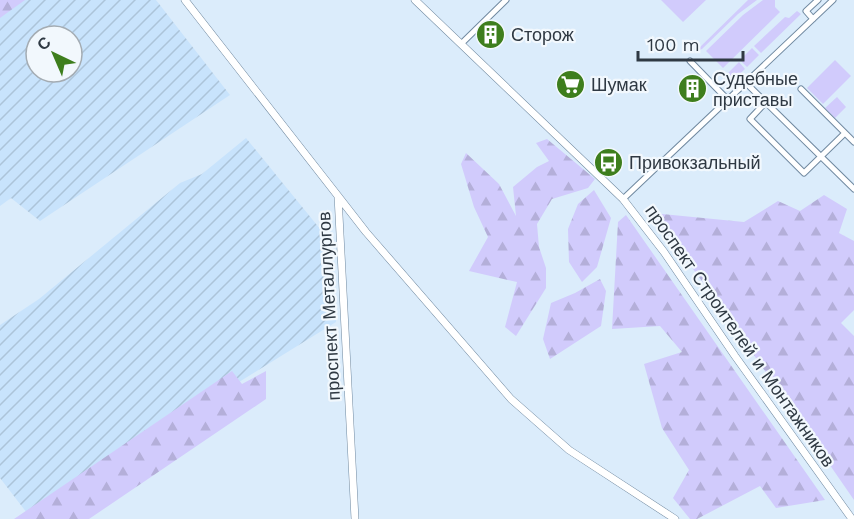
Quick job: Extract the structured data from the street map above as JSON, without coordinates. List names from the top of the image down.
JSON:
{
  "streets": {
    "street": ["проспект Металлургов", "проспект Строителей и Монтажников"]
  },
  "places": {
    "building": ["Сторож", "Судебные приставы"],
    "supermarket": ["Шумак"],
    "bus stop": ["Привокзальный"]
  },
  "scale_bar": "100 m",
  "north": "top left"
}
